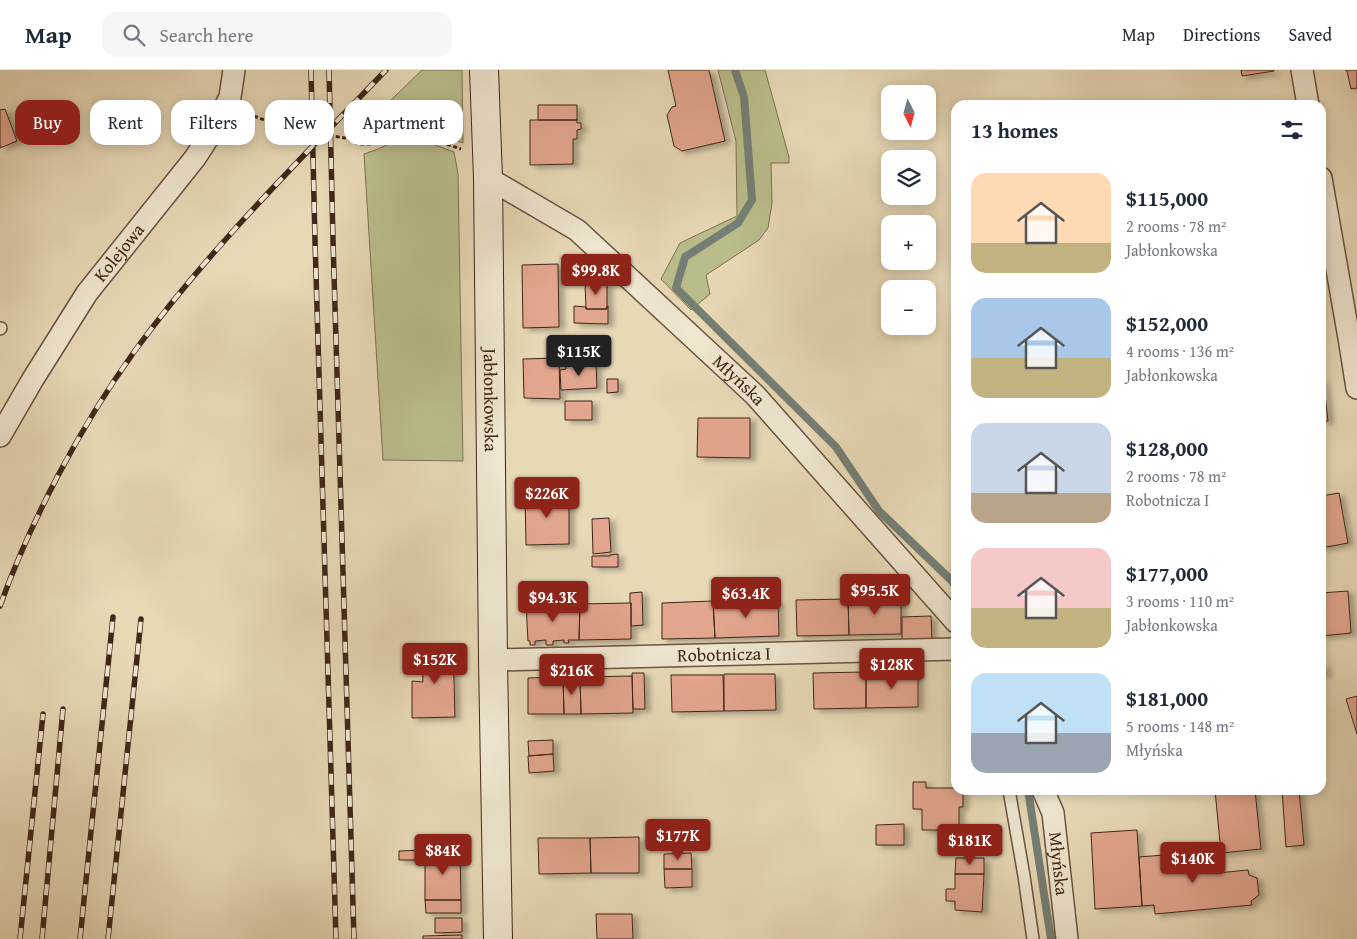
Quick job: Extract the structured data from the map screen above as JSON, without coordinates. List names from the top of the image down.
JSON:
{
  "streets": {
    "main road": ["Jabłonkowska"],
    "street": ["Kolejowa", "Młyńska", "Robotnicza I"]
  },
  "crossings": [
    ["Młyńska", "Jabłonkowska"],
    ["Jabłonkowska", "Robotnicza I"]
  ],
  "north": "bottom",
  "page": {
    "header": "Map",
    "search": "Search here",
    "nav": ["Map", "Directions", "Saved"],
    "map_buttons": ["+", "−"],
    "chip": [
      "Buy",
      "Rent",
      "Filters",
      "New",
      "Apartment"
    ],
    "heading": "13 homes",
    "list": [
      {
        "name": "$115,000",
        "note": "2 rooms · 78 m² · Jabłonkowska"
      },
      {
        "name": "$152,000",
        "note": "4 rooms · 136 m² · Jabłonkowska"
      },
      {
        "name": "$128,000",
        "note": "2 rooms · 78 m² · Robotnicza I"
      },
      {
        "name": "$177,000",
        "note": "3 rooms · 110 m² · Jabłonkowska"
      },
      {
        "name": "$181,000",
        "note": "5 rooms · 148 m² · Młyńska"
      }
    ],
    "price": [
      "$99.8K",
      "$115K",
      "$226K",
      "$95.5K",
      "$63.4K",
      "$94.3K",
      "$152K",
      "$128K",
      "$216K",
      "$177K",
      "$181K",
      "$84K",
      "$140K"
    ]
  }
}
